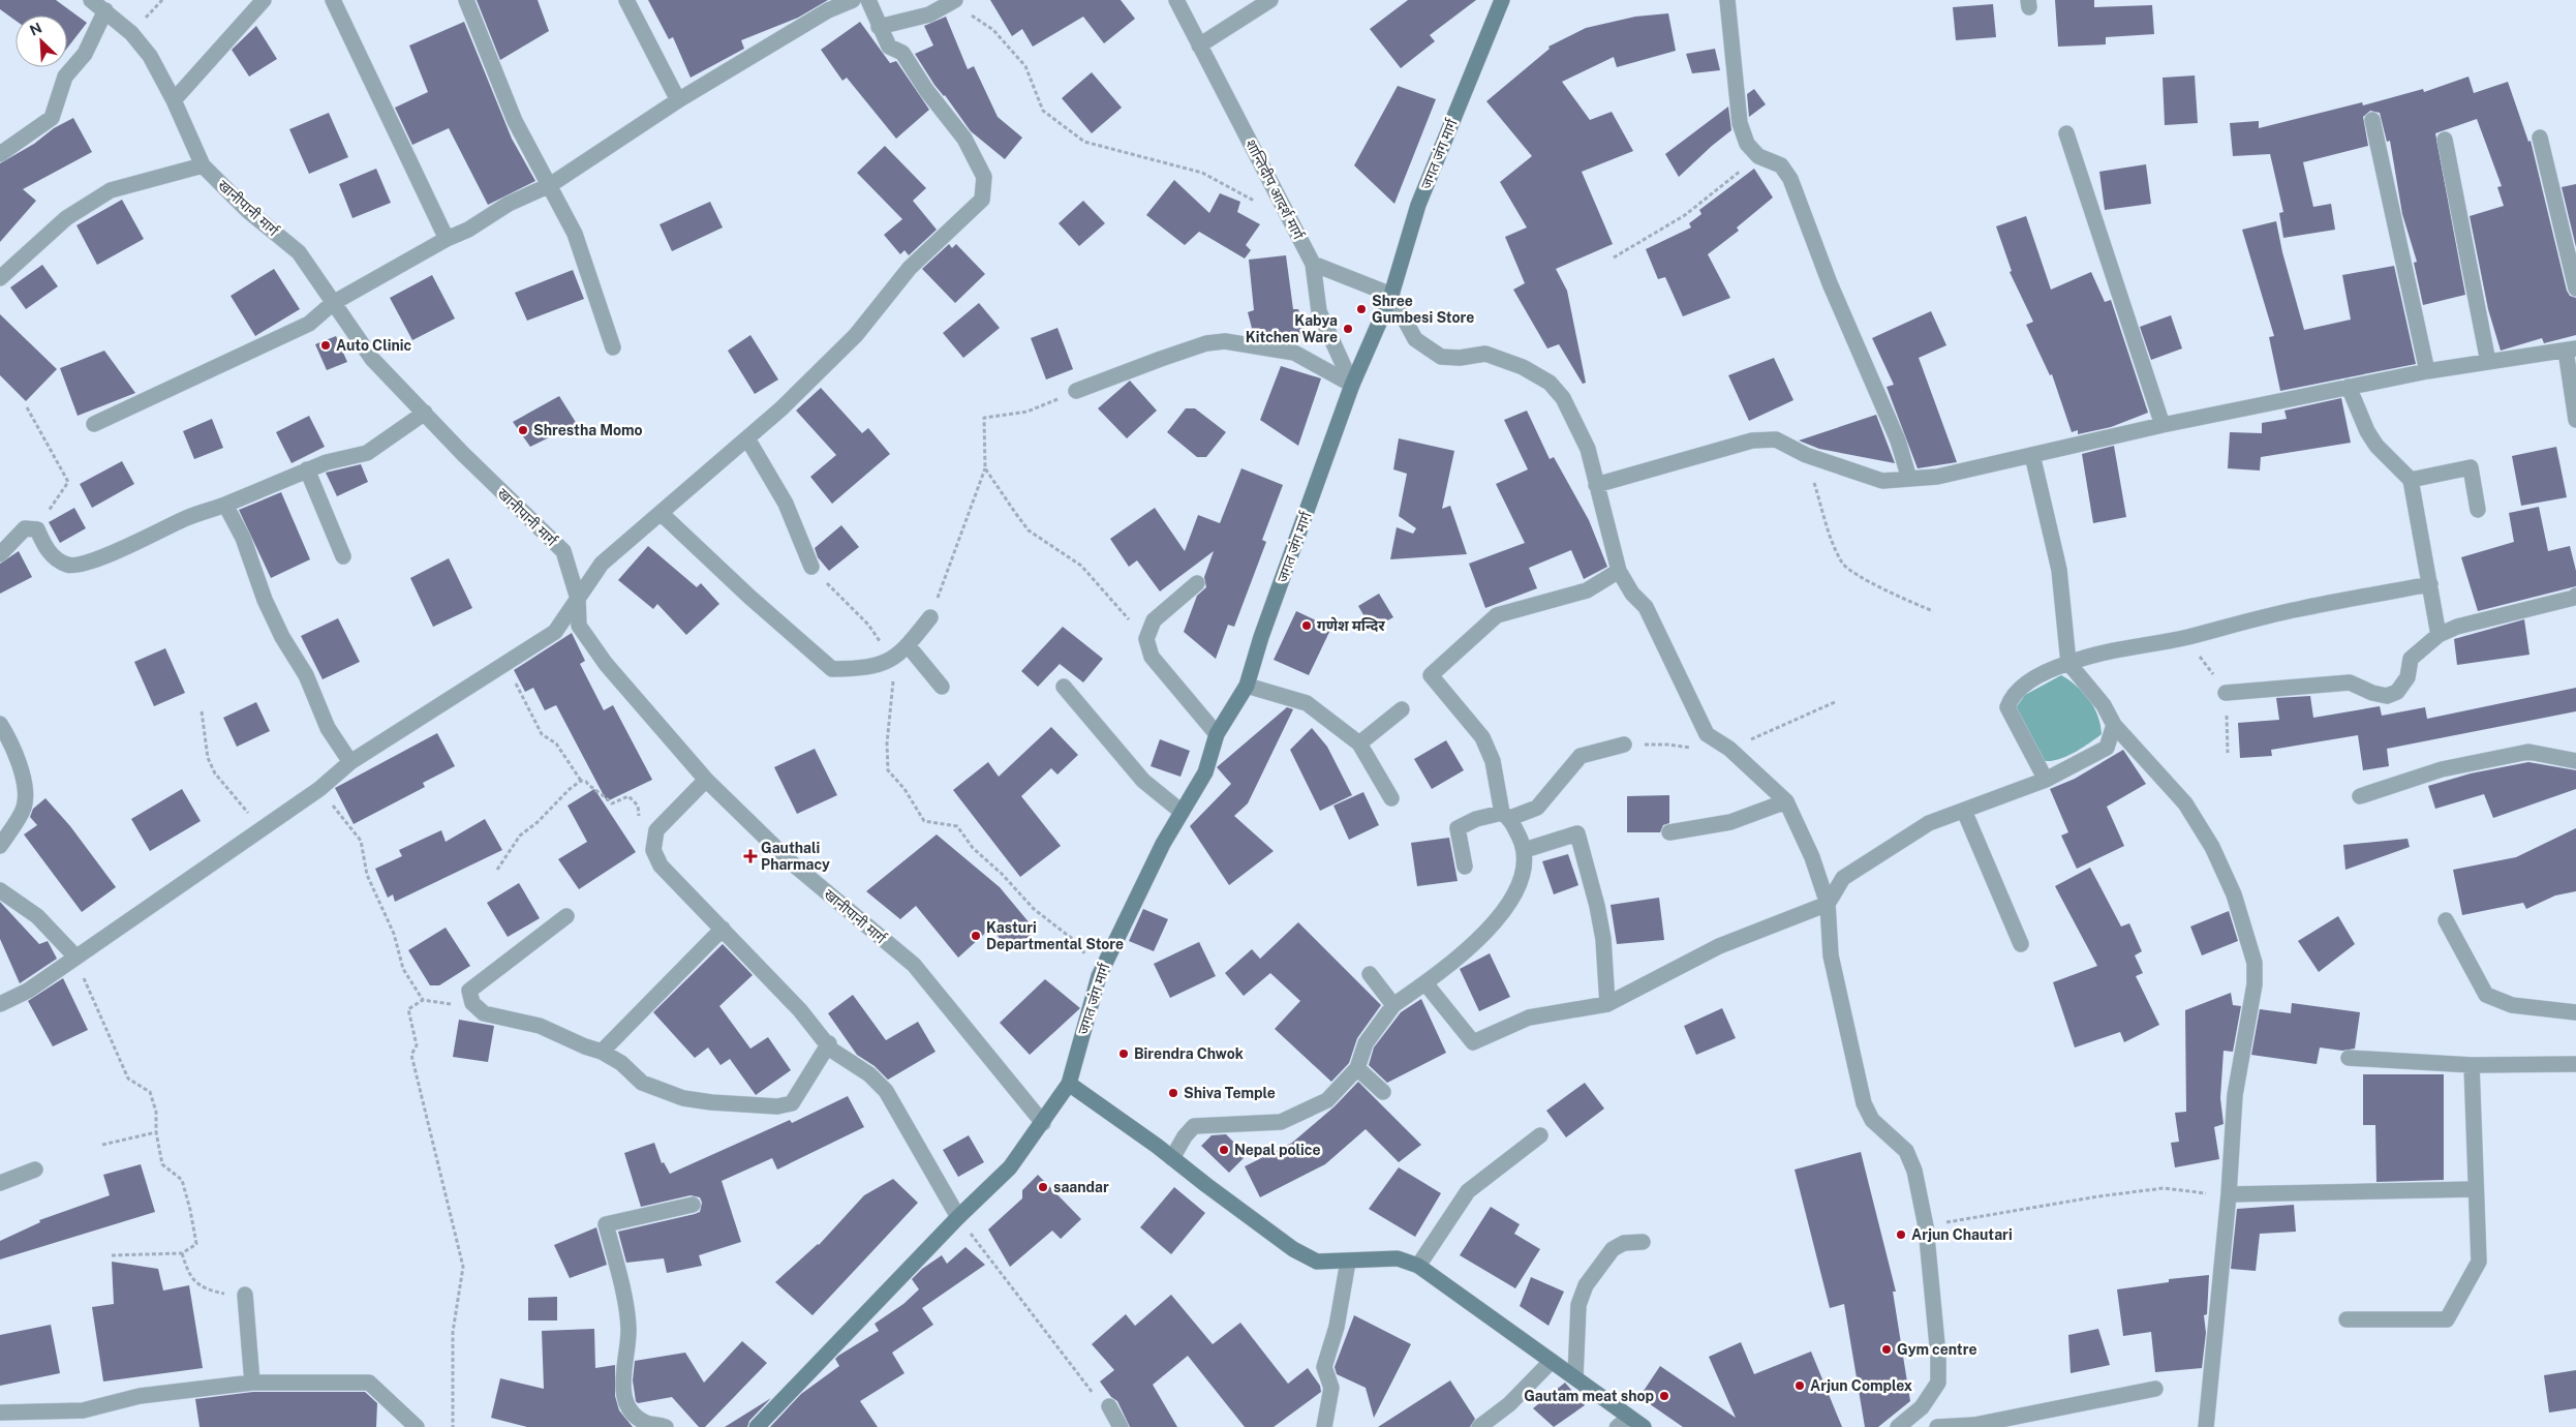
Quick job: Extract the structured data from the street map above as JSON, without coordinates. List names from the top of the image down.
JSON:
{
  "streets": {
    "street": ["जगत जंग मार्ग", "शान्तिदीप आदर्श मार्ग", "खानीपानी मार्ग"]
  },
  "crossings": [
    ["जगत जंग मार्ग", "शान्तिदीप आदर्श मार्ग"],
    ["जगत जंग मार्ग", "खानीपानी मार्ग"]
  ],
  "places": {
    "other": [
      "Shree Gumbesi Store",
      "Kabya Kitchen Ware",
      "Auto Clinic",
      "Shrestha Momo",
      "गणेश मन्दिर",
      "Kasturi Departmental Store",
      "Birendra Chwok",
      "Shiva Temple",
      "Nepal police",
      "saandar",
      "Arjun Chautari",
      "Gym centre",
      "Arjun Complex",
      "Gautam meat shop"
    ],
    "health": ["Gauthali Pharmacy"]
  },
  "north": "top left"
}
